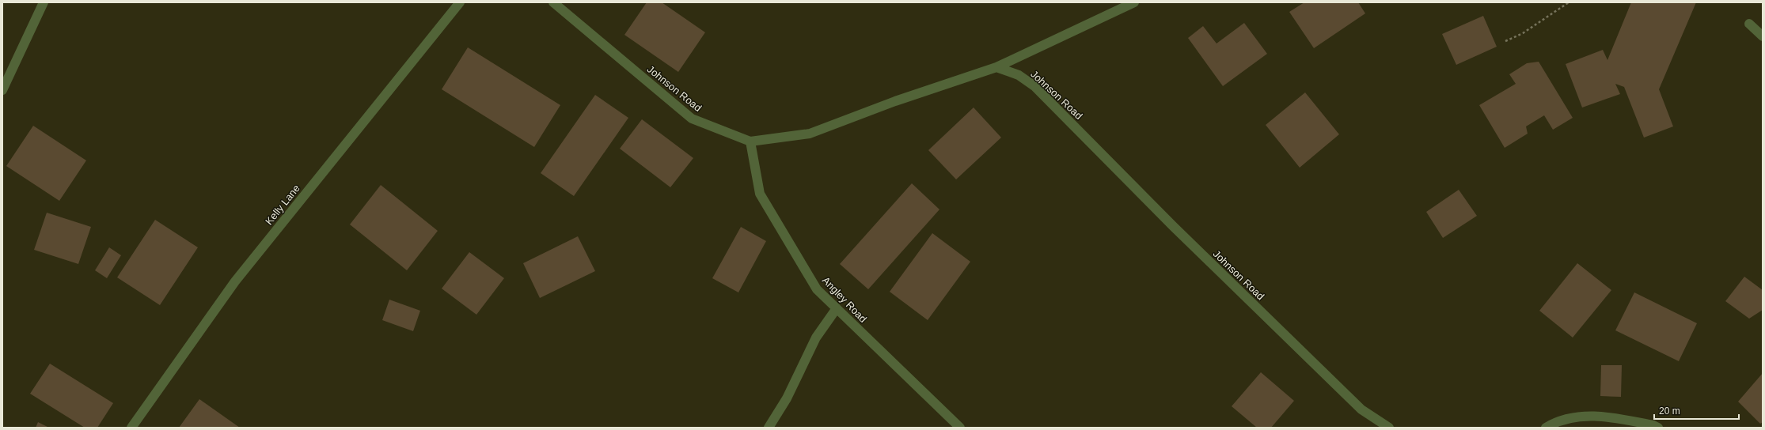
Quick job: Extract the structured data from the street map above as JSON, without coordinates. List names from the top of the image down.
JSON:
{
  "streets": {
    "street": ["Johnson Road", "Kelly Lane", "Angley Road"]
  },
  "crossings": [
    ["Johnson Road", "Angley Road"]
  ],
  "scale_bar": "20 m"
}
